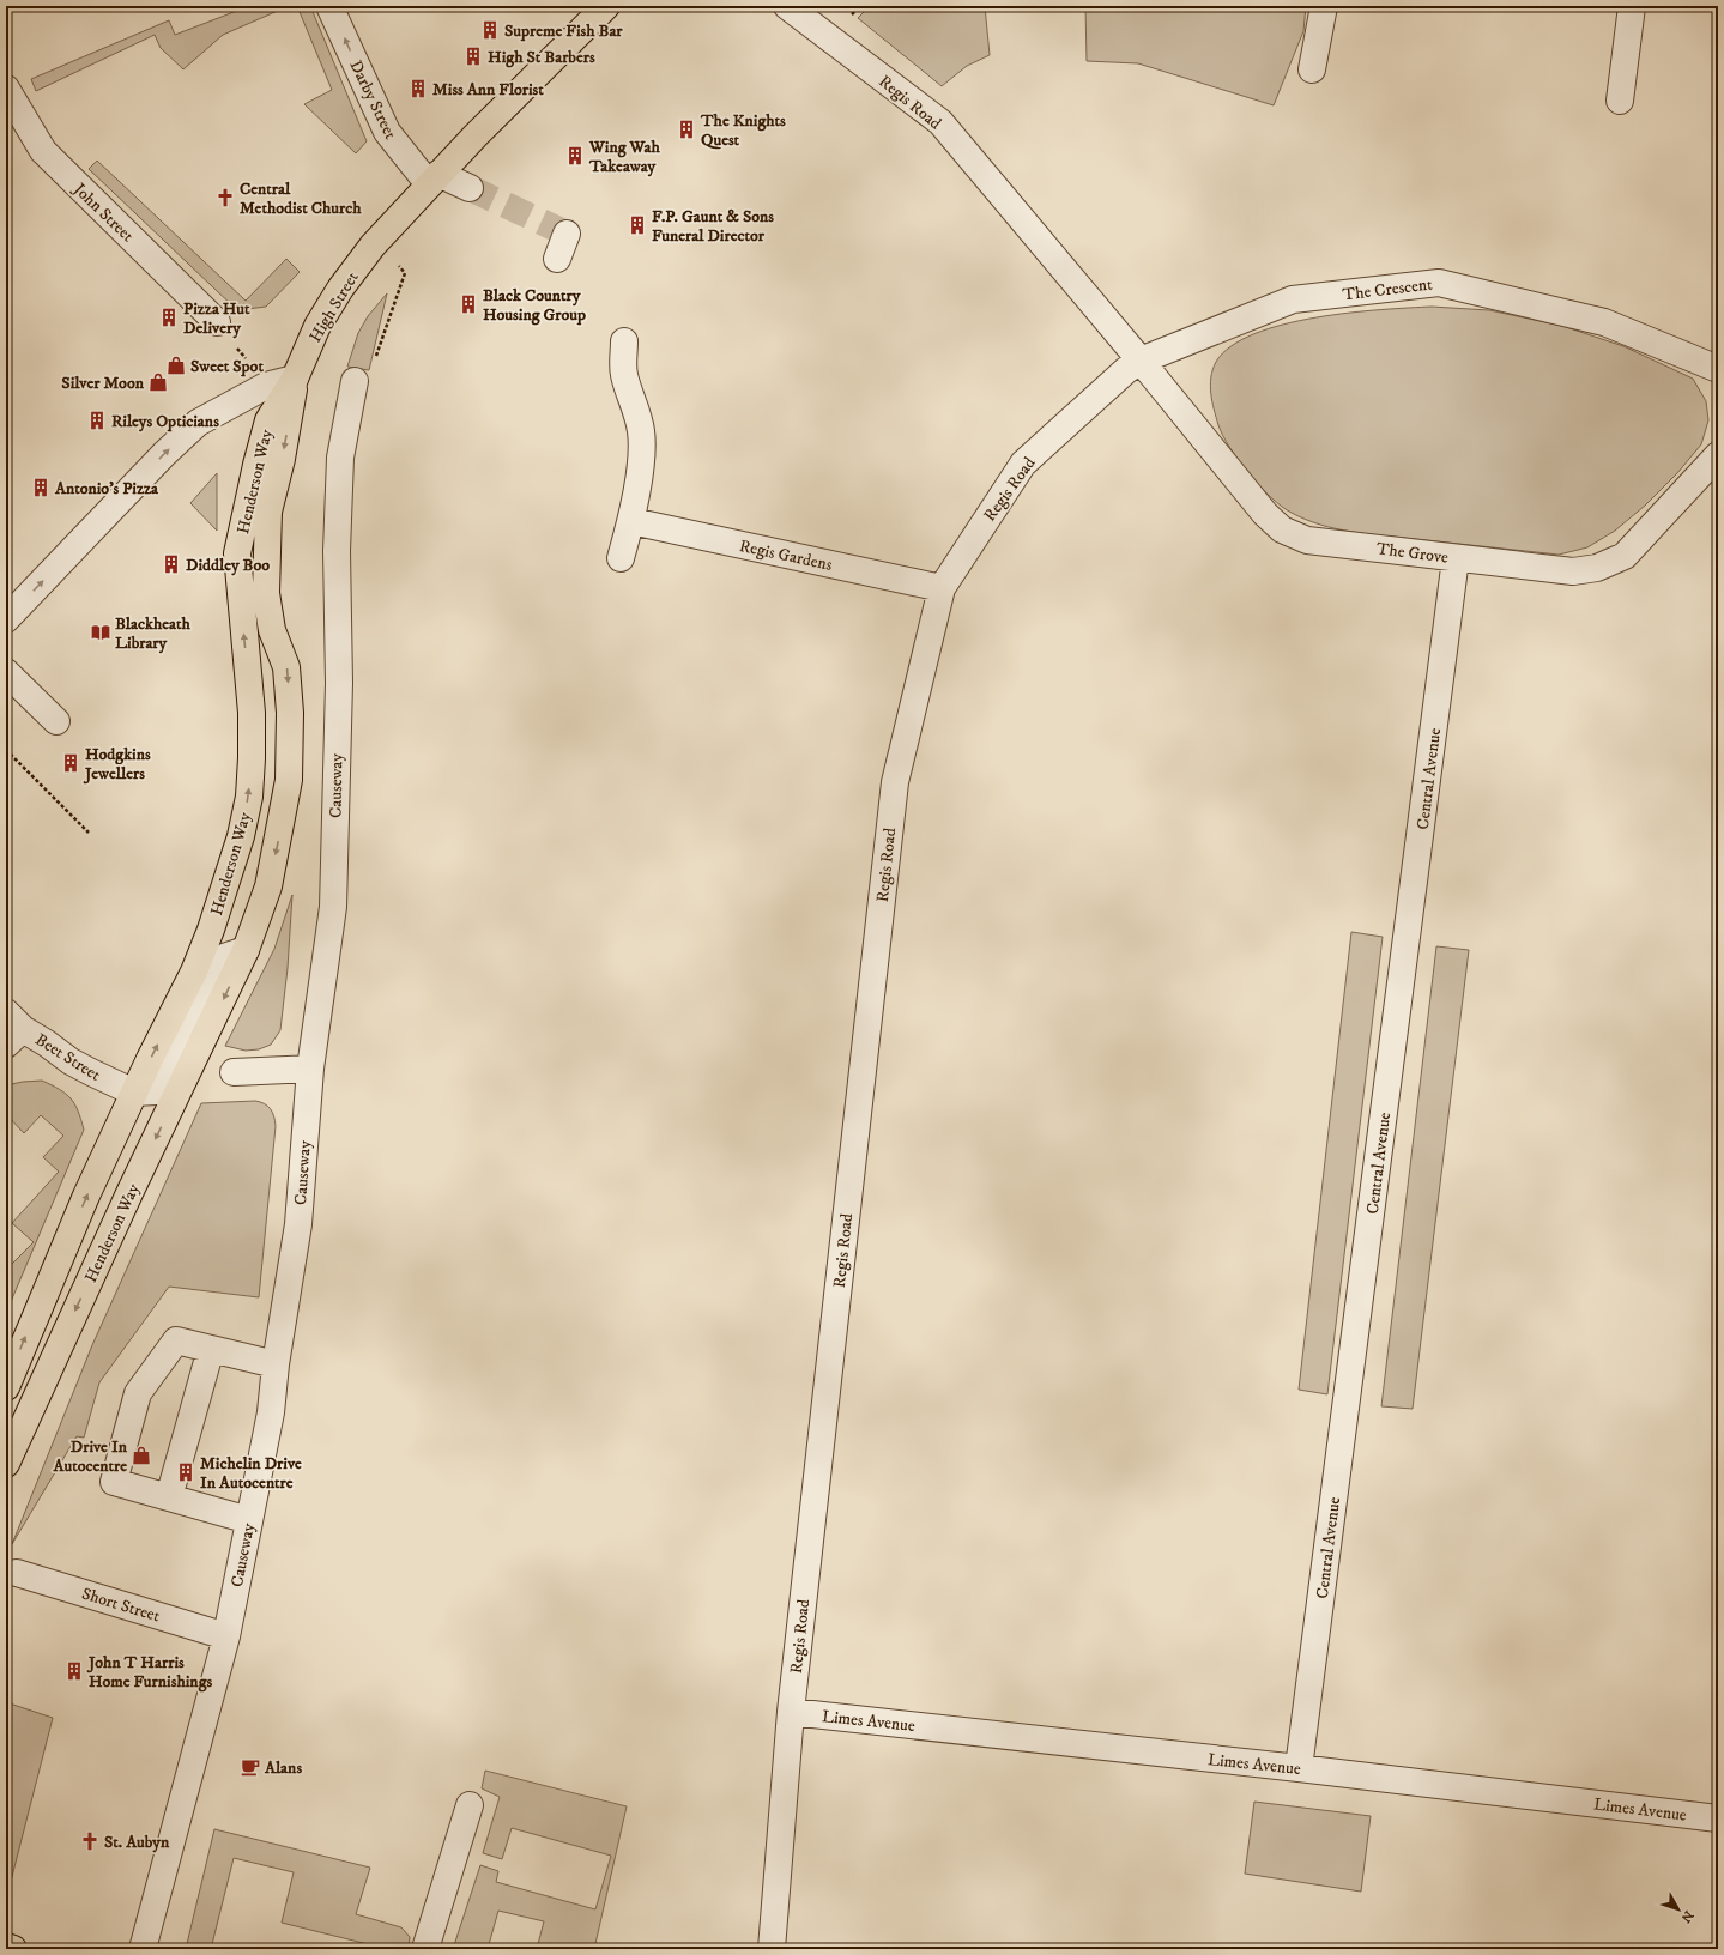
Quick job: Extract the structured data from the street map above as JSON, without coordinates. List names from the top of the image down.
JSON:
{
  "streets": {
    "main road": ["High Street", "Henderson Way"],
    "street": [
      "Darby Street",
      "Regis Road",
      "John Street",
      "The Crescent",
      "The Grove",
      "Regis Gardens",
      "Central Avenue",
      "Causeway",
      "Beet Street",
      "Short Street",
      "Limes Avenue"
    ]
  },
  "crossings": [
    ["Darby Street", "High Street"],
    ["Regis Road", "The Crescent"],
    ["Regis Road", "The Grove"],
    ["Regis Road", "Regis Gardens"],
    ["Regis Road", "Limes Avenue"],
    ["The Crescent", "The Grove"],
    ["High Street", "Henderson Way"],
    ["Henderson Way", "Beet Street"],
    ["The Grove", "Central Avenue"],
    ["Central Avenue", "Limes Avenue"],
    ["Causeway", "Short Street"]
  ],
  "one_way": ["Darby Street"],
  "places": {
    "building": [
      "Supreme Fish Bar",
      "High St Barbers",
      "Miss Ann Florist",
      "The Knights Quest",
      "Wing Wah Takeaway",
      "F.P. Gaunt & Sons Funeral Director",
      "Black Country Housing Group",
      "Pizza Hut Delivery",
      "Rileys Opticians",
      "Antonio's Pizza",
      "Diddley Boo",
      "Hodgkins Jewellers",
      "Michelin Drive In Autocentre",
      "John T Harris Home Furnishings"
    ],
    "church": ["Central Methodist Church", "St. Aubyn"],
    "shop": ["Sweet Spot", "Silver Moon", "Drive In Autocentre"],
    "library": ["Blackheath Library"],
    "cafe": ["Alans"]
  },
  "north": "bottom right"
}
